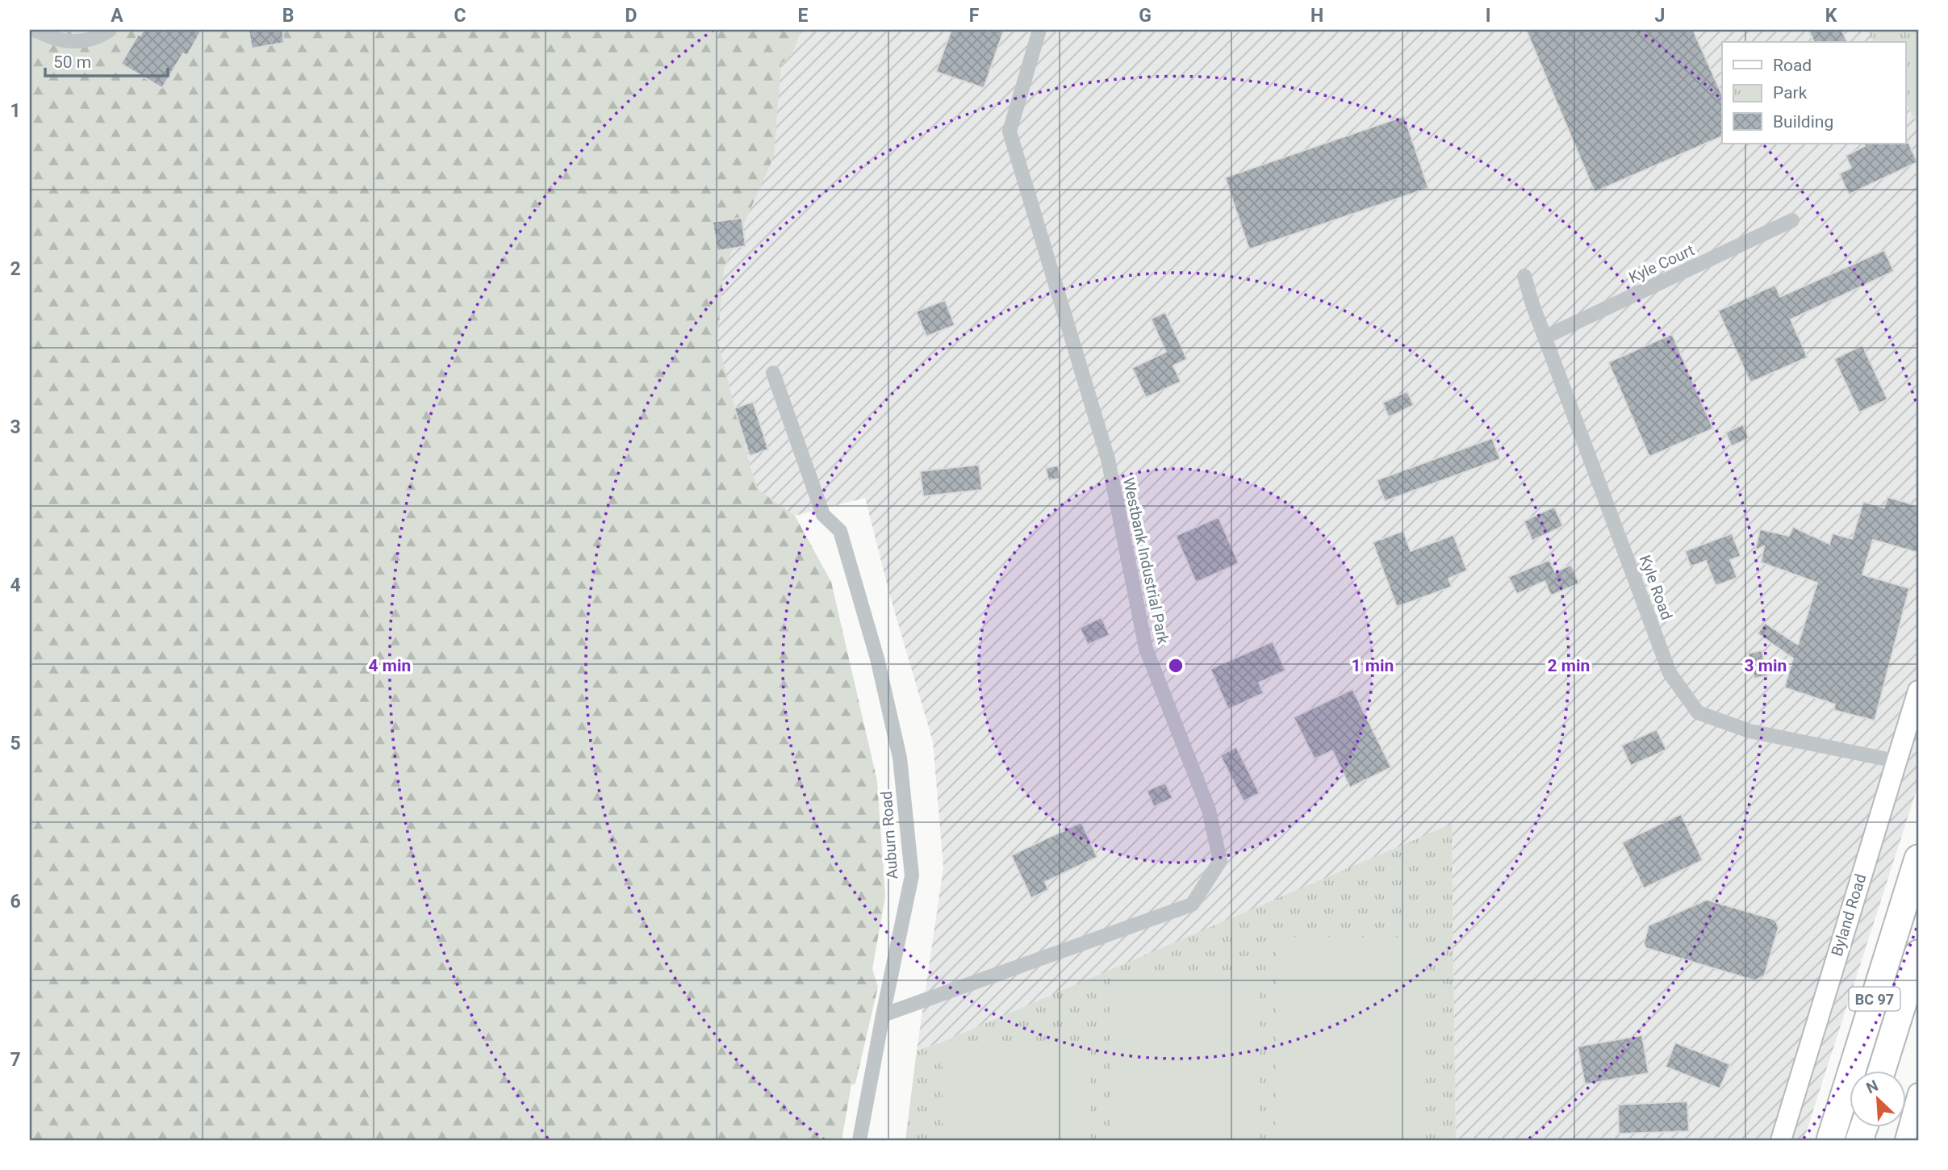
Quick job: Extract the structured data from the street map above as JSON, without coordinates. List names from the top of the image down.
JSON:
{
  "streets": {
    "highway": ["BC 97"],
    "street": [
      "Kyle Court",
      "Westbank Industrial Park",
      "Kyle Road",
      "Auburn Road",
      "Byland Road"
    ]
  },
  "crossings": [
    ["Kyle Court", "Kyle Road"],
    ["Westbank Industrial Park", "Auburn Road"],
    ["Kyle Road", "Byland Road"]
  ],
  "legend": ["Road", "Park", "Building"],
  "scale_bar": "50 m",
  "north": "top left",
  "grid": {
    "columns": [
      "A",
      "B",
      "C",
      "D",
      "E",
      "F",
      "G",
      "H",
      "I",
      "J",
      "K"
    ],
    "rows": [
      "1",
      "2",
      "3",
      "4",
      "5",
      "6",
      "7"
    ]
  },
  "rings": [
    "1 min",
    "2 min",
    "3 min",
    "4 min"
  ]
}
